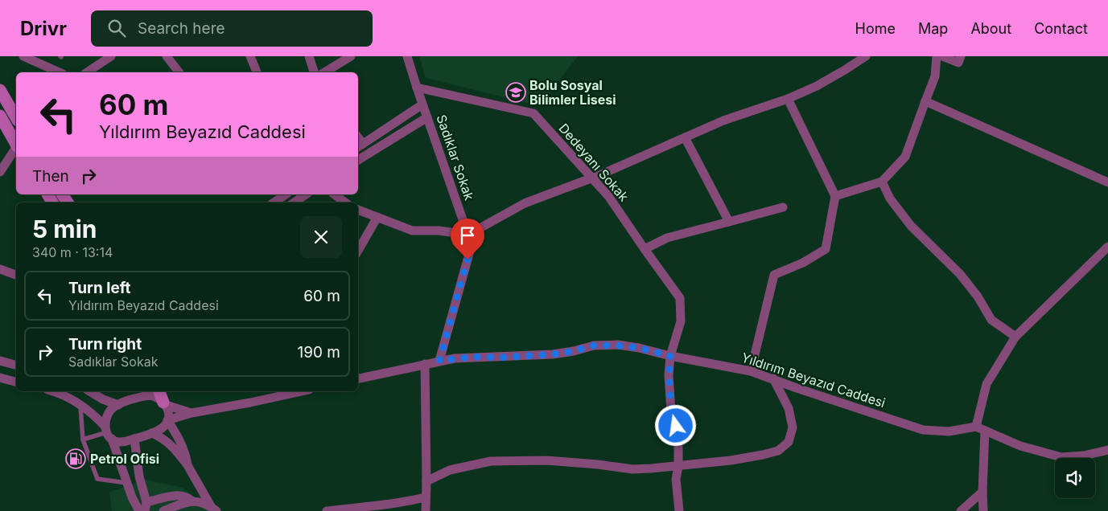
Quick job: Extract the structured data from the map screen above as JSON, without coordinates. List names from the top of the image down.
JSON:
{
  "streets": {
    "street": ["Sadıklar Sokak", "Dedeyanı Sokak", "Yıldırım Beyazıd Caddesi"]
  },
  "crossings": [
    ["Sadıklar Sokak", "Dedeyanı Sokak"],
    ["Sadıklar Sokak", "Yıldırım Beyazıd Caddesi"],
    ["Dedeyanı Sokak", "Yıldırım Beyazıd Caddesi"]
  ],
  "places": {
    "school or university": ["Bolu Sosyal Bilimler Lisesi"],
    "fuel station": ["Petrol Ofisi"]
  },
  "page": {
    "header": "Drivr",
    "search": "Search here",
    "nav": [
      "Home",
      "Map",
      "About",
      "Contact"
    ],
    "turn": ["60 m", "Yıldırım Beyazıd Caddesi"],
    "then": "Then",
    "heading": ["5 min", "340 m · 13:14"],
    "list": [
      {
        "name": "Turn left",
        "note": "Yıldırım Beyazıd Caddesi",
        "value": "60 m"
      },
      {
        "name": "Turn right",
        "note": "Sadıklar Sokak",
        "value": "190 m"
      }
    ]
  }
}
